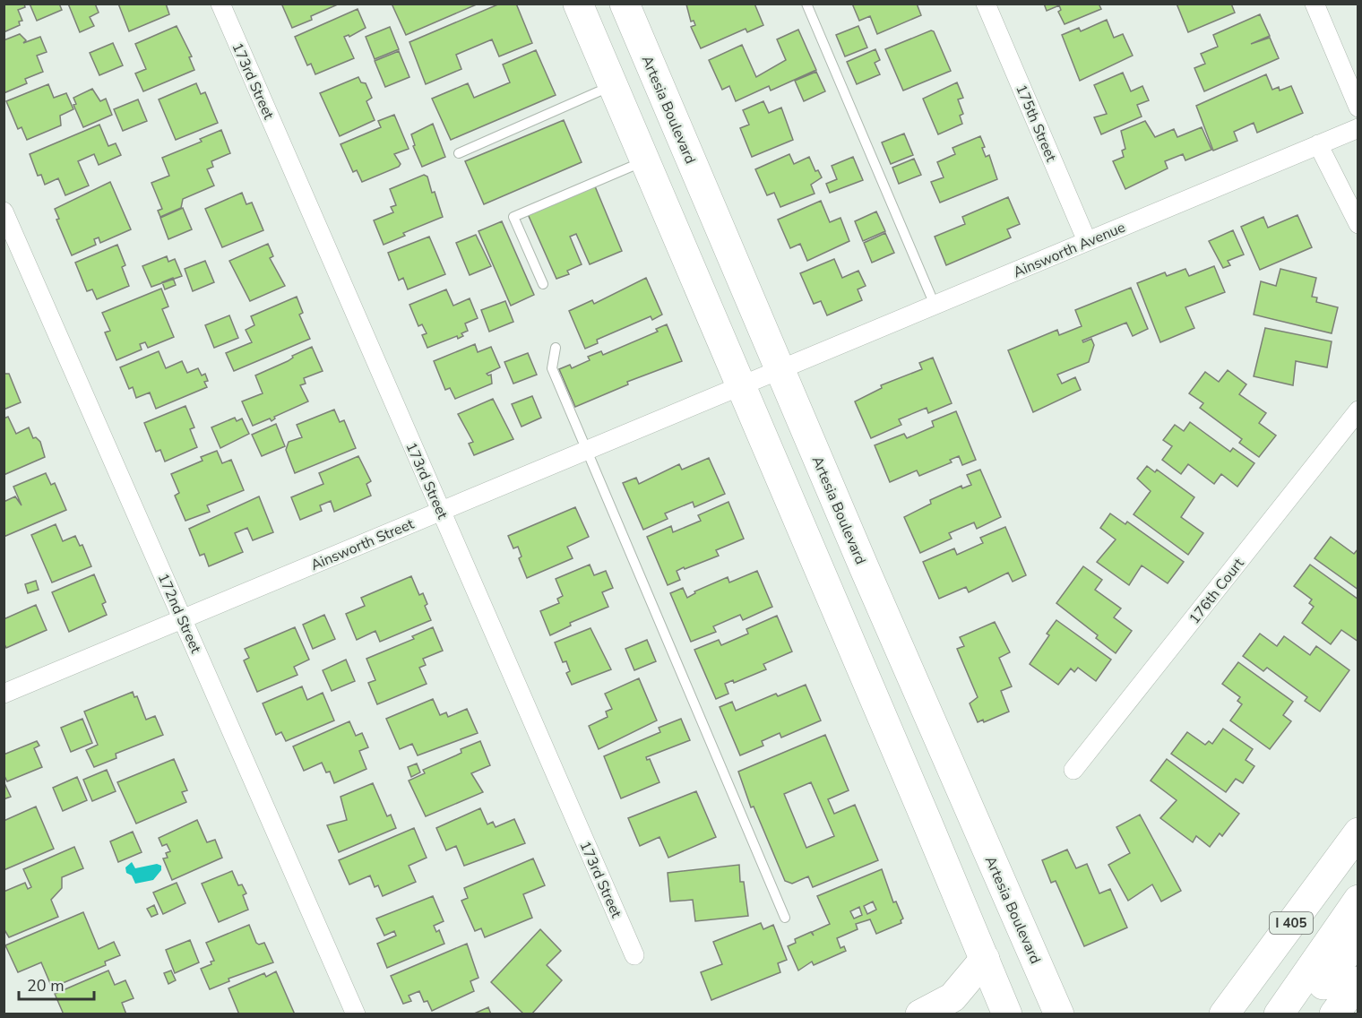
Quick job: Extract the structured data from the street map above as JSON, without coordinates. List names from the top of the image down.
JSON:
{
  "streets": {
    "main road": ["Artesia Boulevard", "I 405"],
    "street": [
      "173rd Street",
      "175th Street",
      "Ainsworth Avenue",
      "Ainsworth Street",
      "176th Court",
      "172nd Street"
    ]
  },
  "crossings": [
    ["173rd Street", "Ainsworth Street"],
    ["Artesia Boulevard", "Ainsworth Avenue"],
    ["Artesia Boulevard", "Ainsworth Street"],
    ["175th Street", "Ainsworth Avenue"],
    ["Ainsworth Avenue", "Ainsworth Street"],
    ["Ainsworth Street", "172nd Street"]
  ],
  "scale_bar": "20 m"
}
